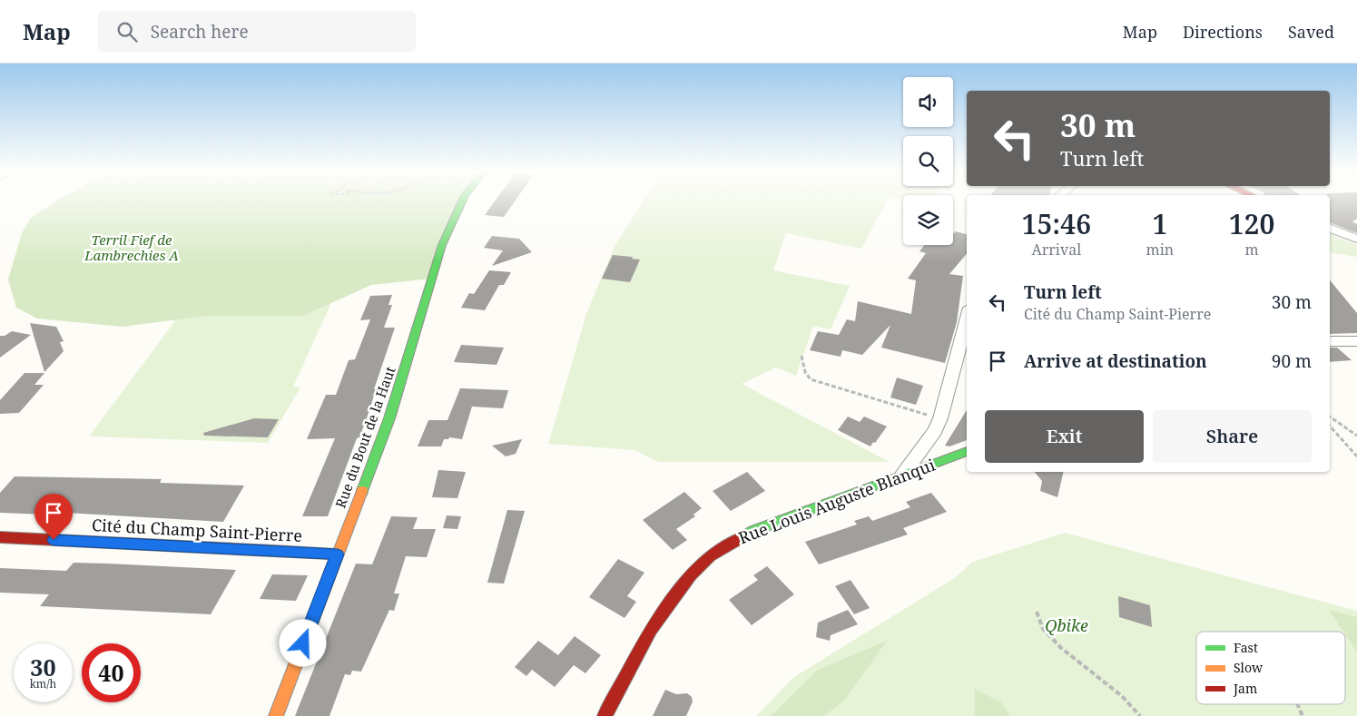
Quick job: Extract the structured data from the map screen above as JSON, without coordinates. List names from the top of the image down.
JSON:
{
  "streets": {
    "street": ["Rue du Bout de la Haut", "Rue Louis Auguste Blanqui", "Cité du Champ Saint-Pierre"]
  },
  "crossings": [
    ["Rue du Bout de la Haut", "Cité du Champ Saint-Pierre"]
  ],
  "parks": ["Terril Fief de Lambrechies A", "Qbike"],
  "legend": ["Fast", "Slow", "Jam"],
  "page": {
    "header": "Map",
    "search": "Search here",
    "nav": ["Map", "Directions", "Saved"],
    "turn": ["30 m", "Turn left"],
    "eta": [
      "15:46",
      "Arrival",
      "1",
      "min",
      "120",
      "m"
    ],
    "list": [
      {
        "name": "Turn left",
        "note": "Cité du Champ Saint-Pierre",
        "value": "30 m"
      },
      {
        "name": "Arrive at destination",
        "value": "90 m"
      }
    ],
    "buttons": ["Exit", "Share"],
    "speed": "30 km/h",
    "limit": "40"
  }
}
